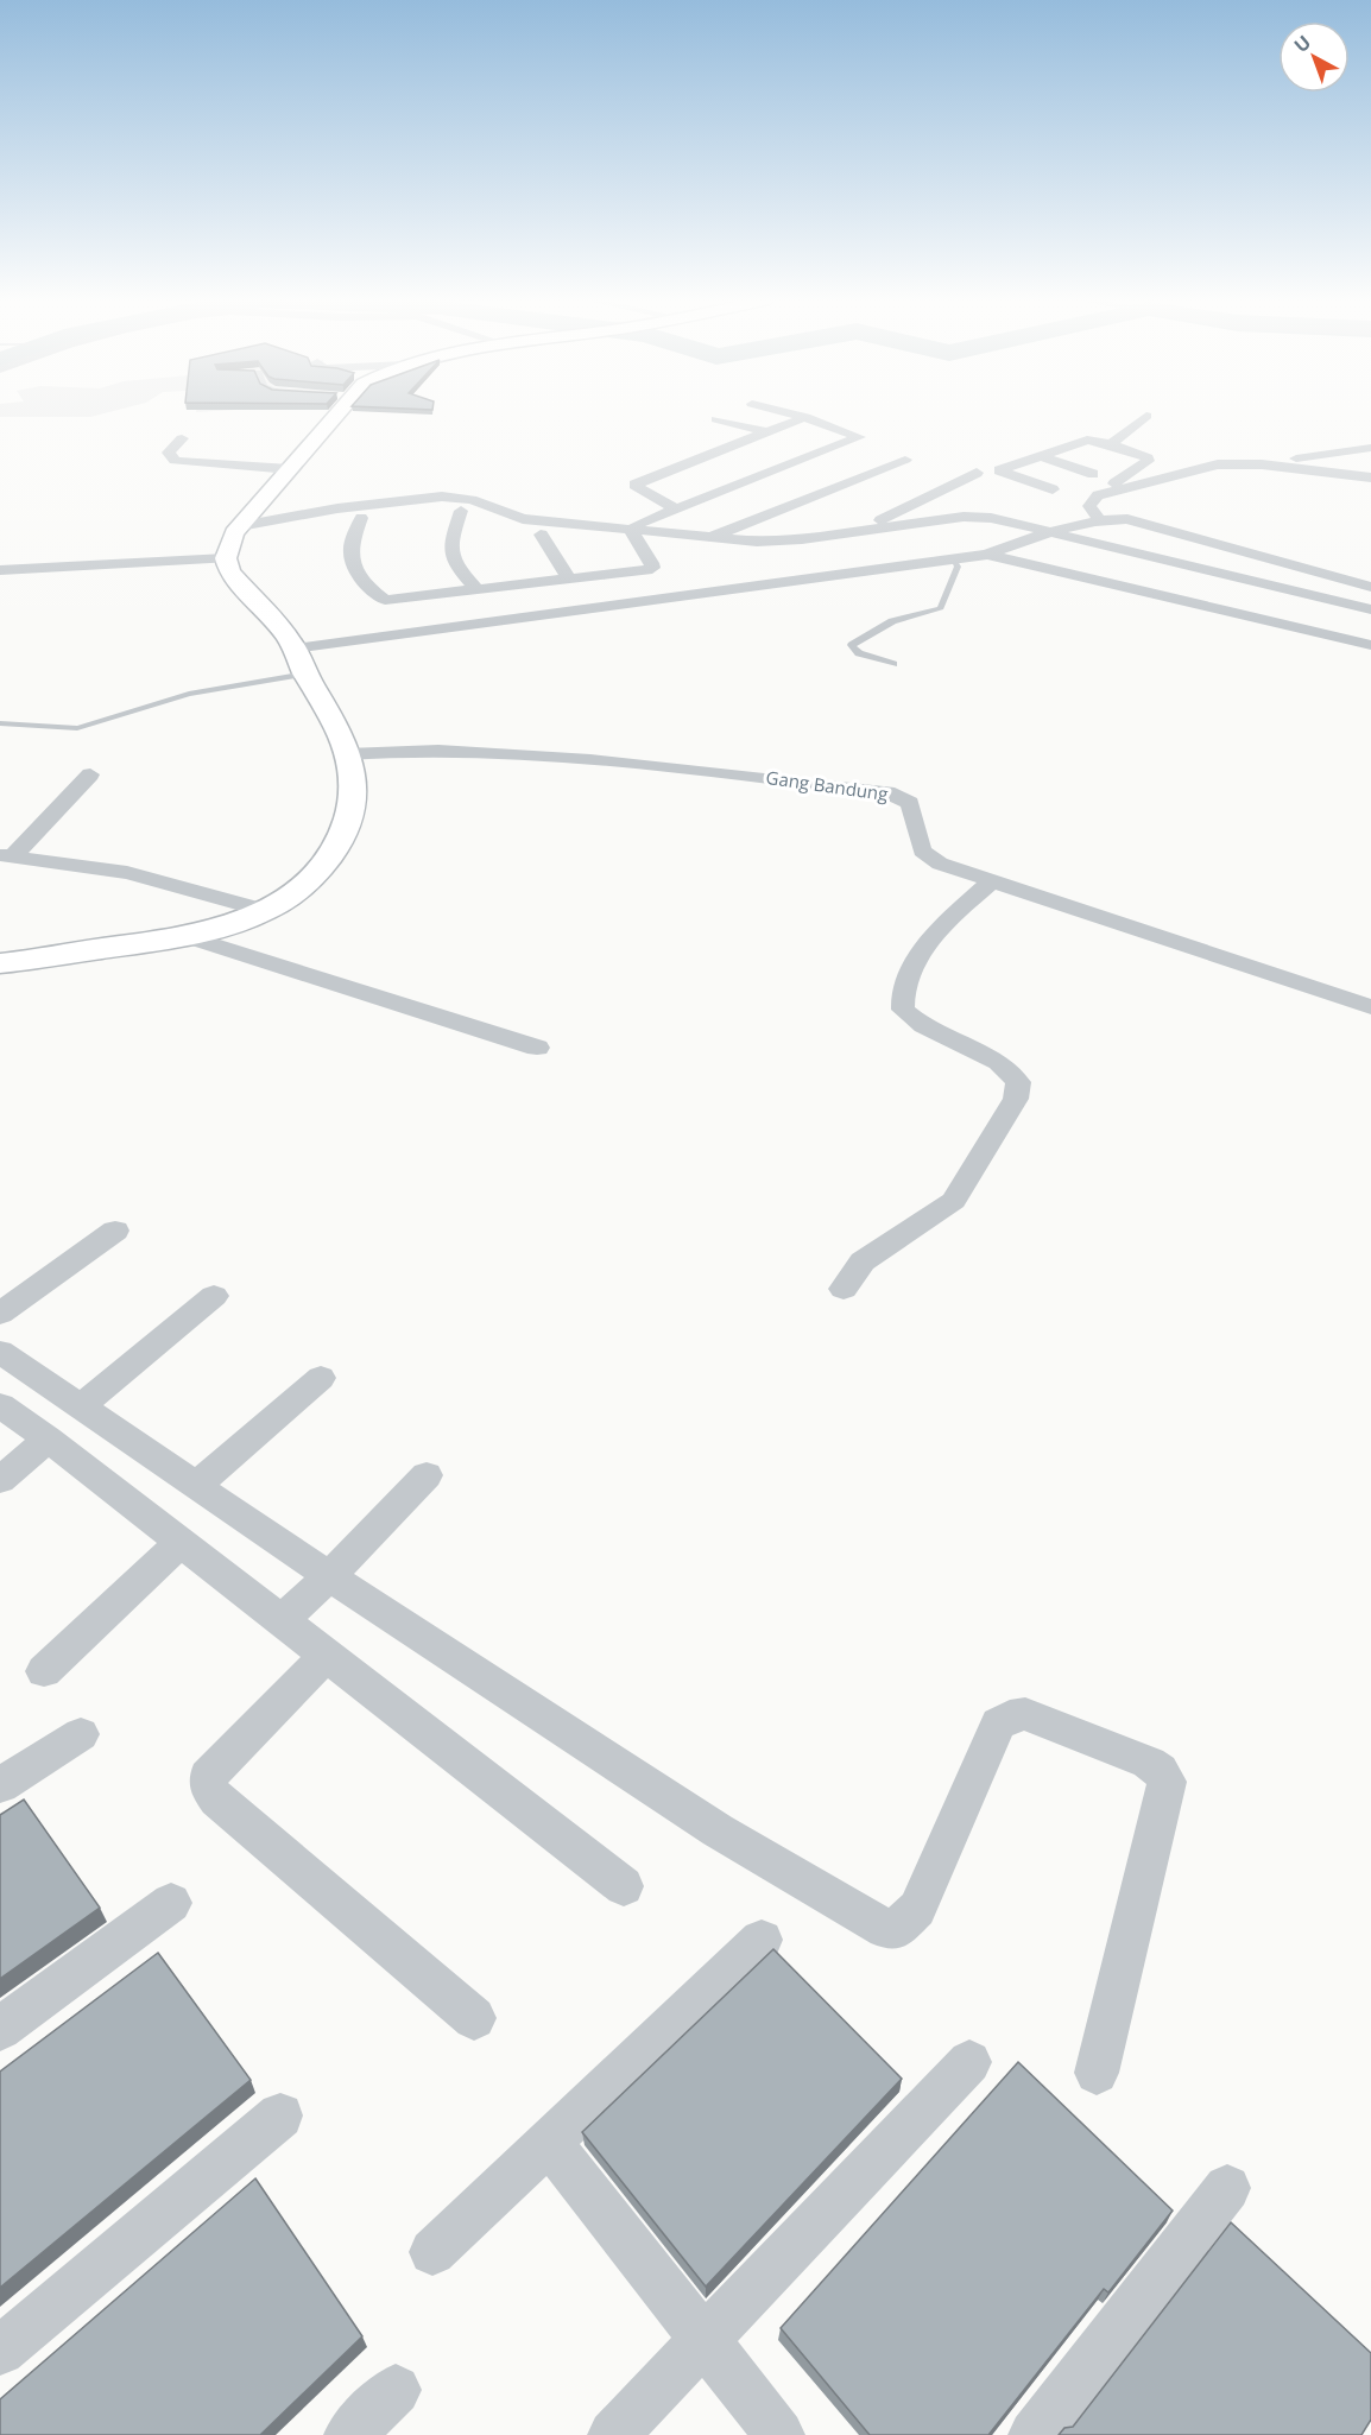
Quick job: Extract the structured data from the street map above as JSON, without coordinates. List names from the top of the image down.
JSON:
{
  "streets": {
    "street": ["Gang Bandung"]
  },
  "north": "top left"
}
